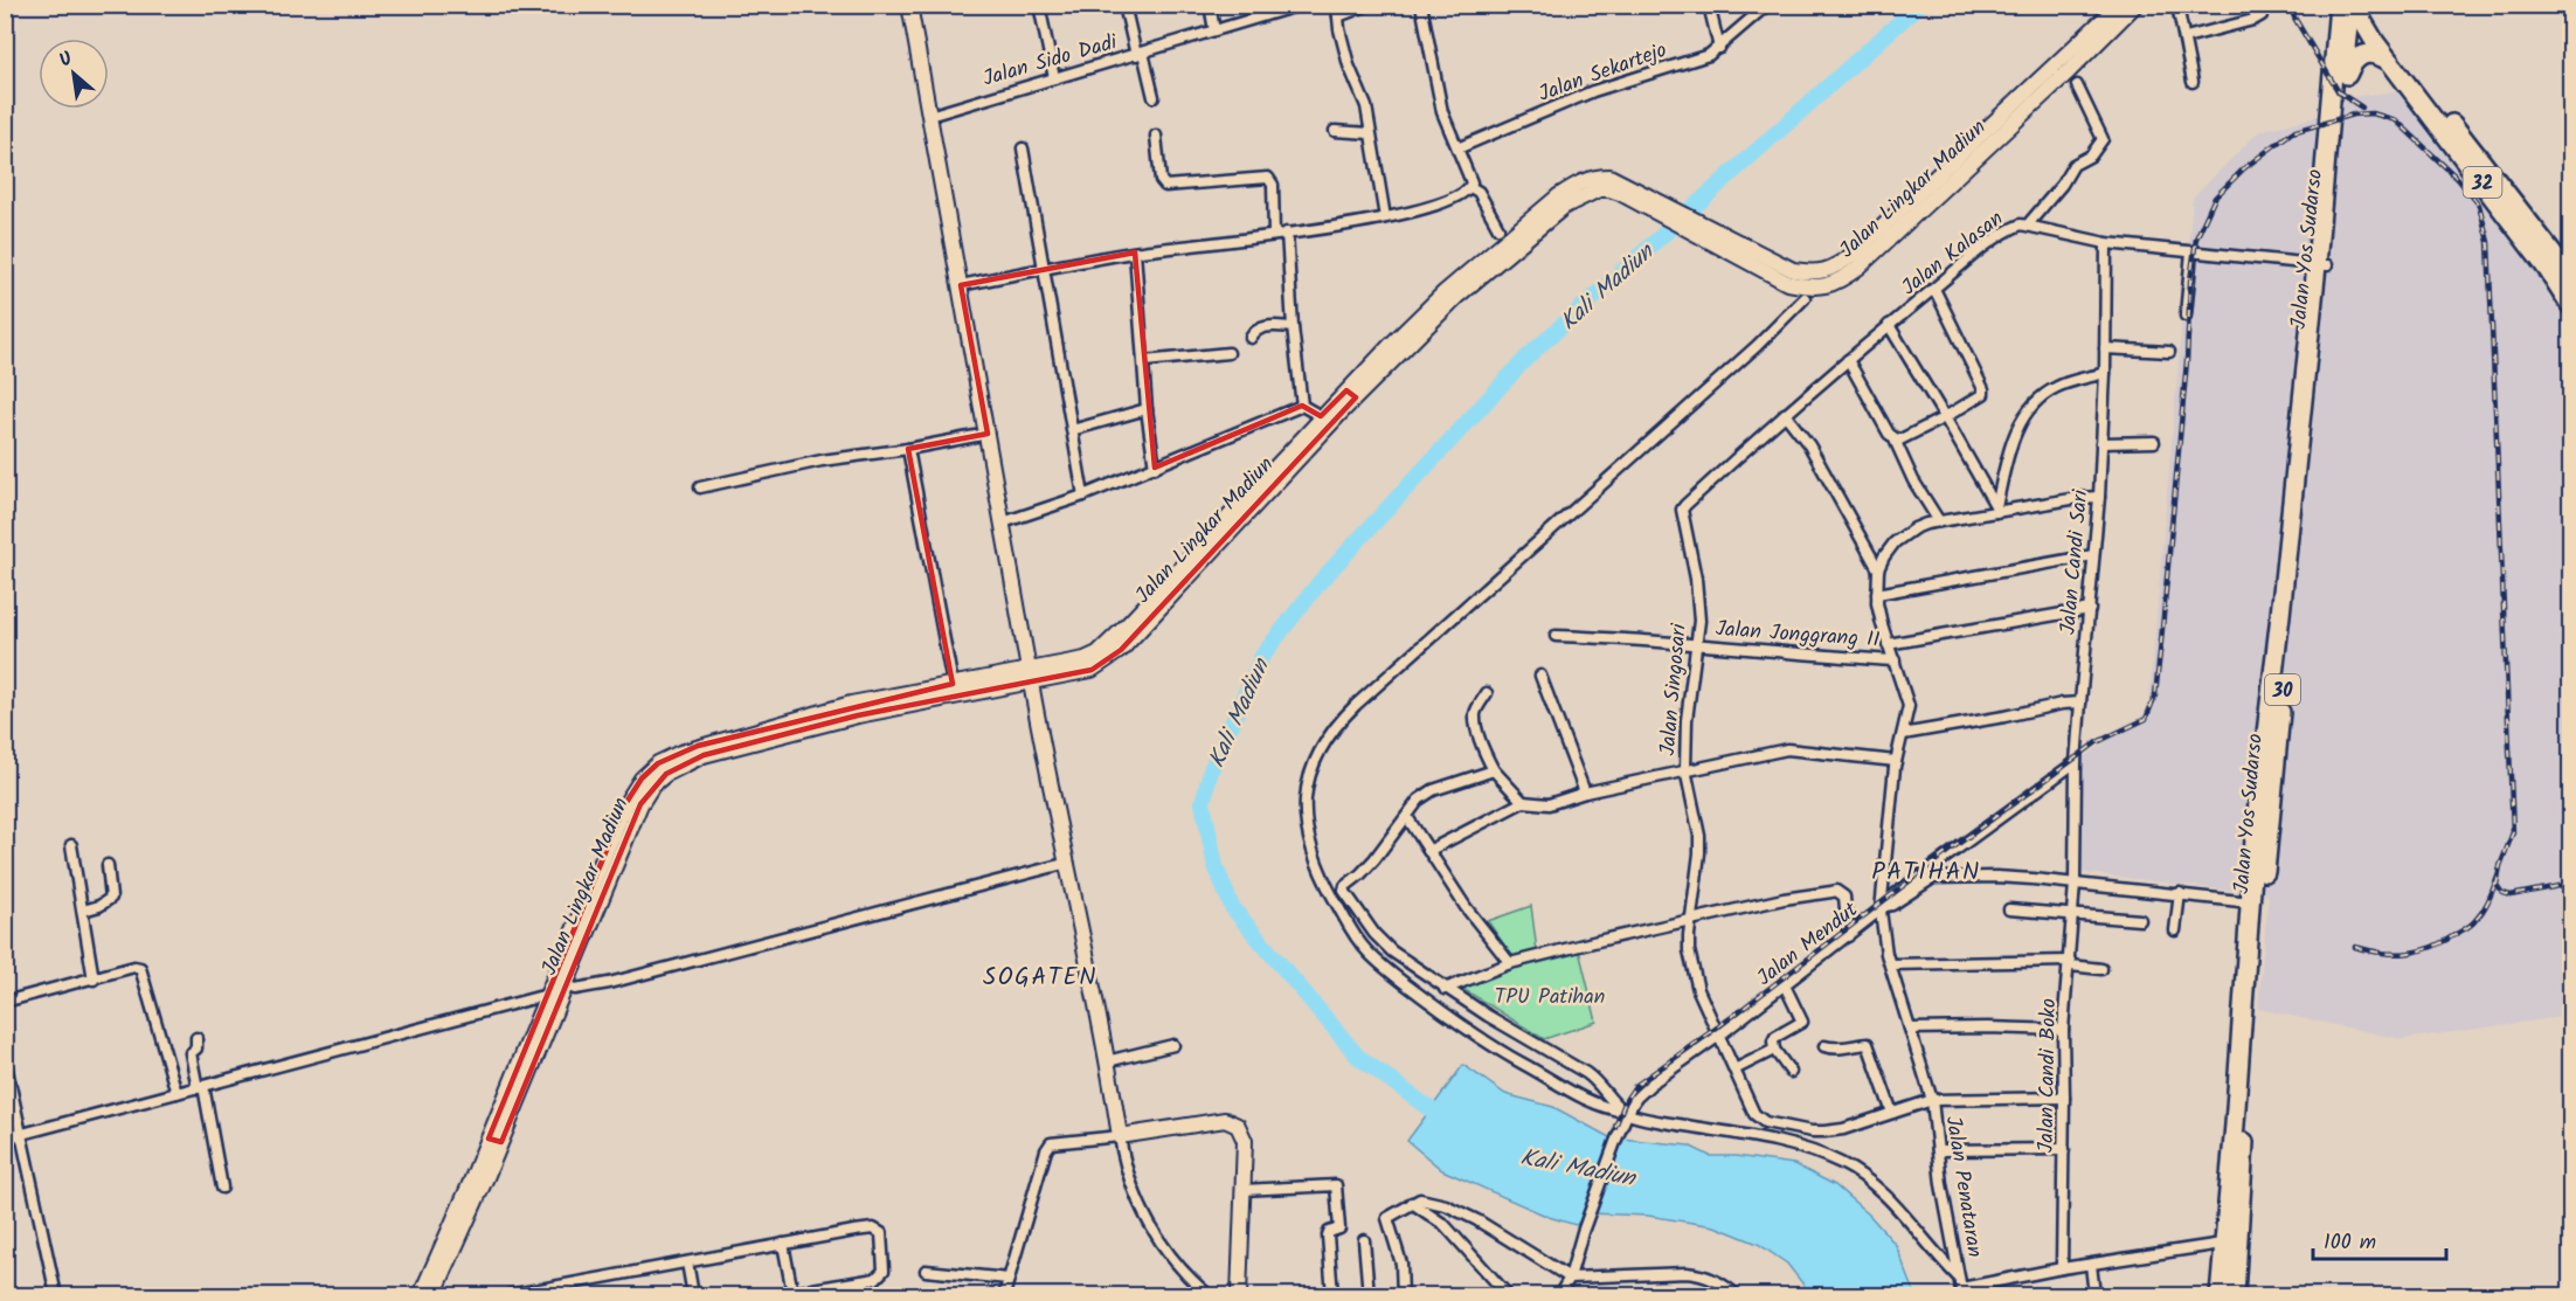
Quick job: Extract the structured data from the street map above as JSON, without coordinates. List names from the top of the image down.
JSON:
{
  "streets": {
    "highway": ["32", "Jalan Yos Sudarso", "30"],
    "main road": ["Jalan Lingkar Madiun"],
    "street": [
      "Jalan Sido Dadi",
      "Jalan Sekartejo",
      "Jalan Kalasan",
      "Jalan Candi Sari",
      "Jalan Jonggrang II",
      "Jalan Singosari",
      "Jalan Mendut",
      "Jalan Candi Boko",
      "Jalan Penataran"
    ]
  },
  "crossings": [
    ["32", "30"],
    ["Jalan Yos Sudarso", "Jalan Kalasan"],
    ["Jalan Yos Sudarso", "30"],
    ["Jalan Yos Sudarso", "Jalan Penataran"],
    ["Jalan Kalasan", "Jalan Candi Sari"],
    ["Jalan Kalasan", "Jalan Singosari"],
    ["Jalan Candi Sari", "Jalan Mendut"],
    ["Jalan Candi Sari", "Jalan Candi Boko"],
    ["Jalan Jonggrang II", "Jalan Singosari"],
    ["Jalan Singosari", "Jalan Mendut"],
    ["Jalan Singosari", "Jalan Penataran"],
    ["Jalan Mendut", "Jalan Penataran"],
    ["Jalan Candi Boko", "Jalan Penataran"]
  ],
  "districts": ["PATIHAN", "SOGATEN"],
  "water": ["Kali Madiun"],
  "parks": ["TPU Patihan"],
  "scale_bar": "100 m",
  "north": "top left"
}
